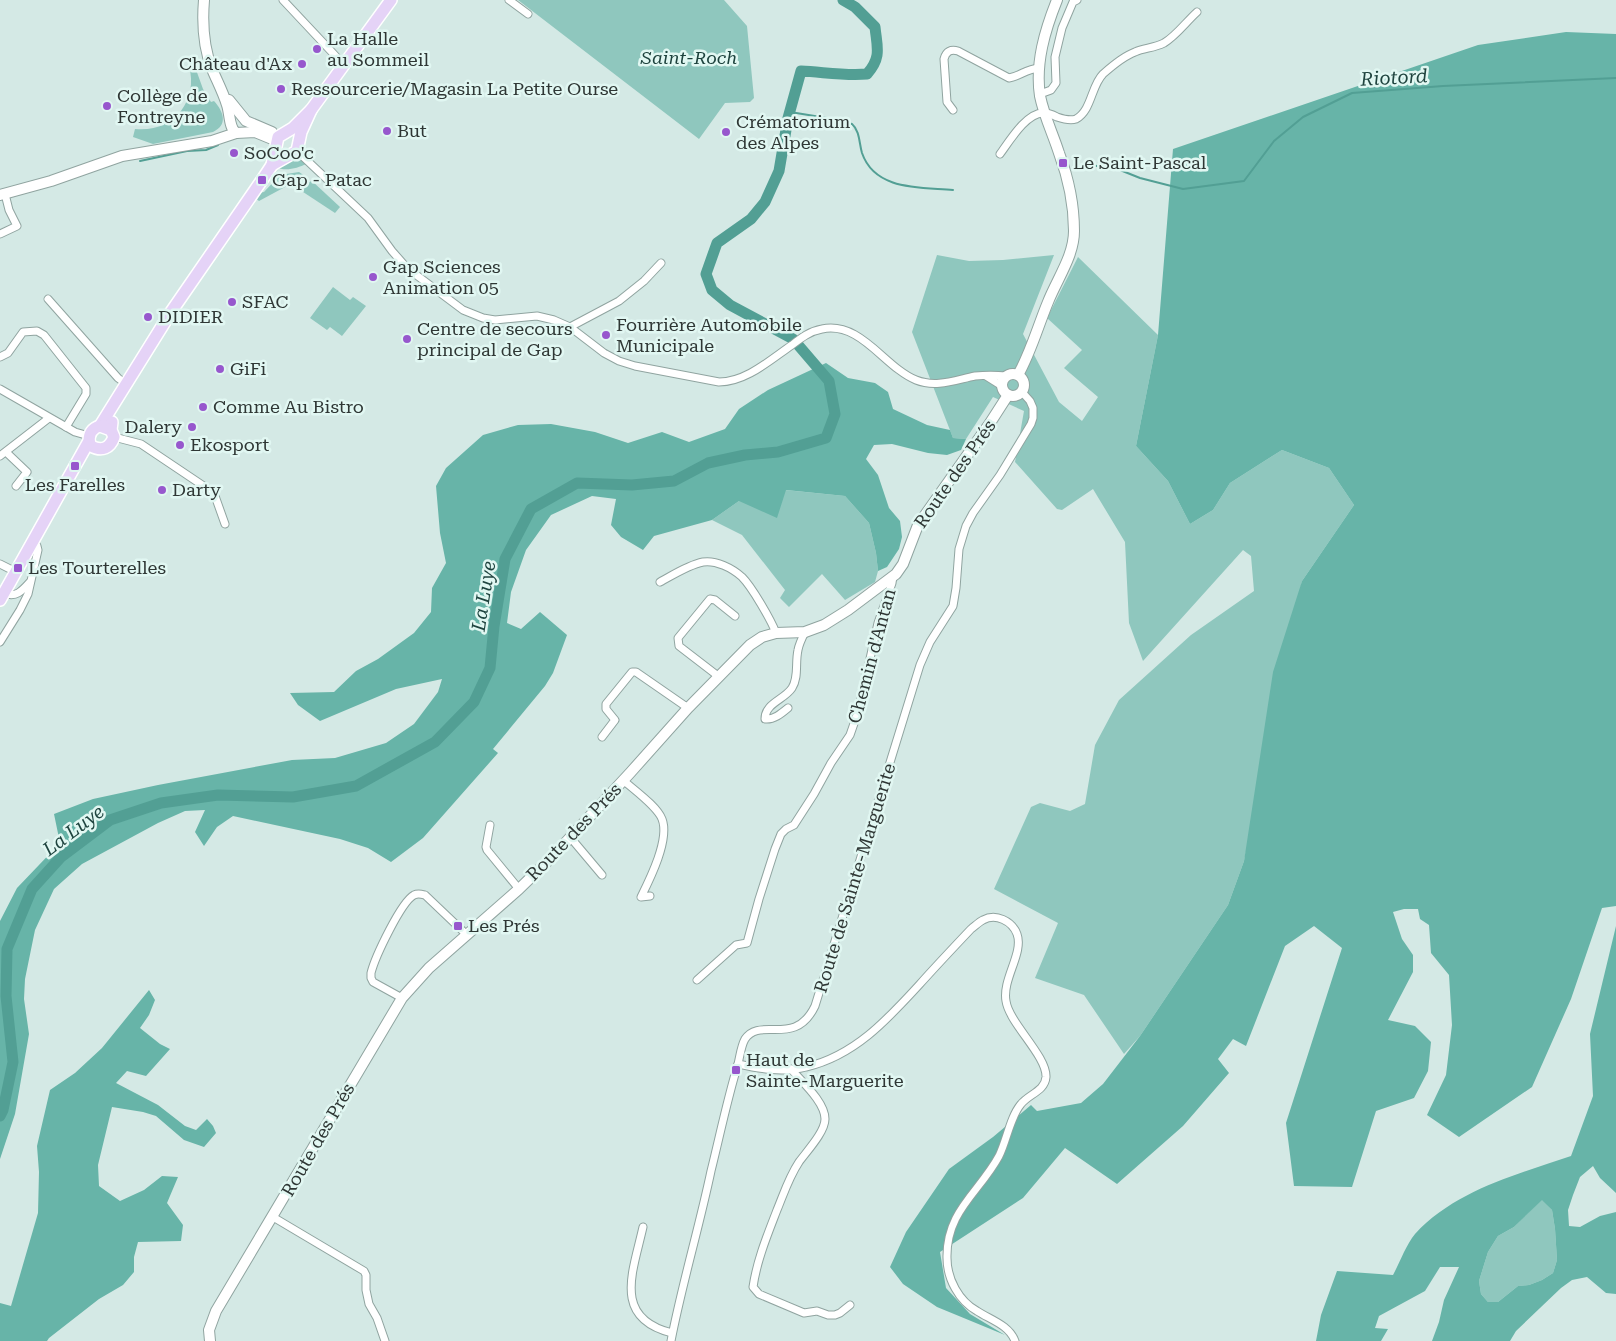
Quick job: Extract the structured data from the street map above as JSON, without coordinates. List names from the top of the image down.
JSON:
{
  "streets": {
    "street": ["Route des Prés", "Chemin d'Antan", "Route de Sainte-Marguerite"]
  },
  "crossings": [
    ["Route des Prés", "Chemin d'Antan"],
    ["Route des Prés", "Route de Sainte-Marguerite"]
  ],
  "water": ["Riotord", "La Luye"],
  "parks": ["Saint-Roch"],
  "places": {
    "other": [
      "La Halle au Sommeil",
      "Château d'Ax",
      "Ressourcerie/Magasin La Petite Ourse",
      "Collège de Fontreyne",
      "But",
      "Crématorium des Alpes",
      "SoCoo'c",
      "Gap Sciences Animation 05",
      "SFAC",
      "DIDIER",
      "Fourrière Automobile Municipale",
      "Centre de secours principal de Gap",
      "GiFi",
      "Comme Au Bistro",
      "Dalery",
      "Ekosport",
      "Darty"
    ],
    "transit": [
      "Le Saint-Pascal",
      "Gap - Patac",
      "Les Farelles",
      "Les Tourterelles",
      "Les Prés",
      "Haut de Sainte-Marguerite"
    ]
  }
}
